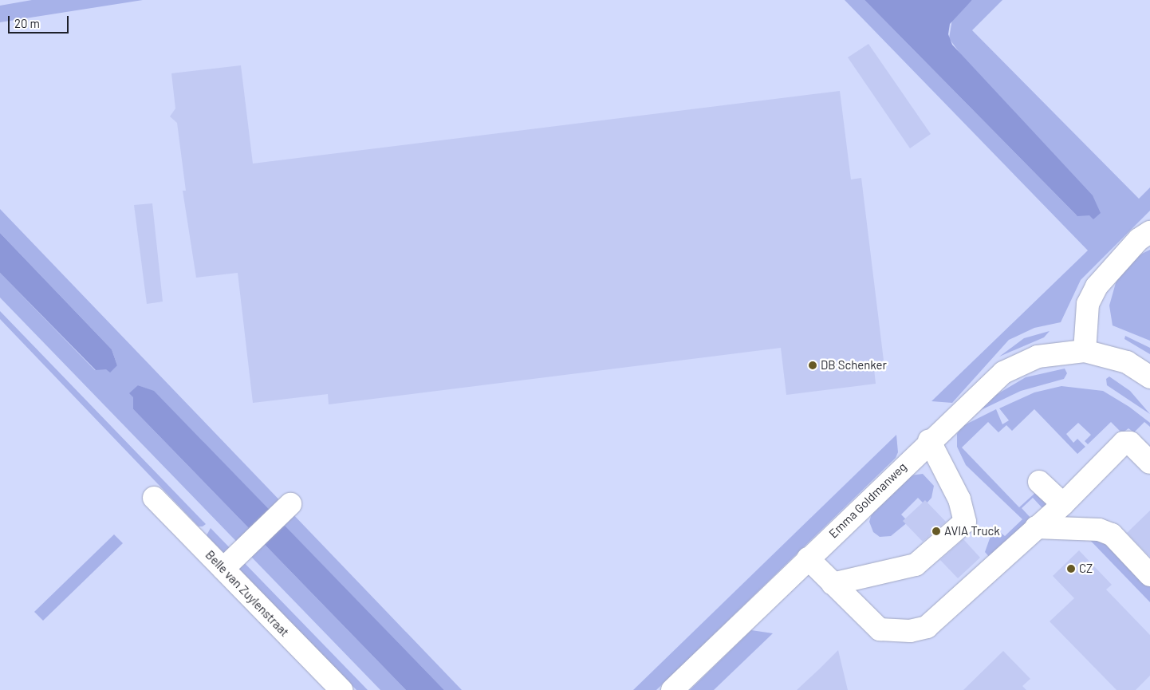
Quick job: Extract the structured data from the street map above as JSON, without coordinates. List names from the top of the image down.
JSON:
{
  "streets": {
    "street": ["Emma Goldmanweg", "Belle van Zuylenstraat"]
  },
  "places": ["DB Schenker", "AVIA Truck", "CZ"],
  "scale_bar": "20 m"
}
